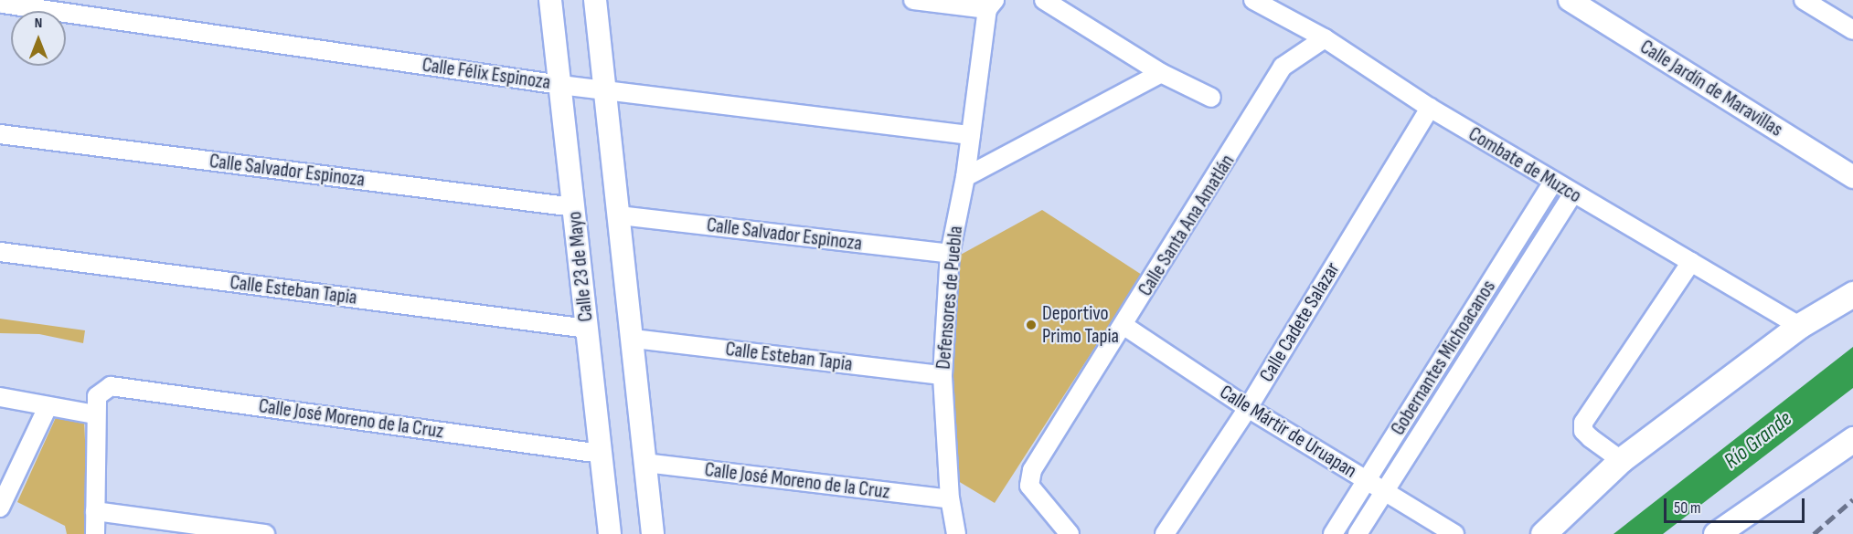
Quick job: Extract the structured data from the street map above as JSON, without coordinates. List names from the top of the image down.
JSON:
{
  "streets": {
    "street": [
      "Calle Félix Espinoza",
      "Calle Jardín de Maravillas",
      "Combate de Muzco",
      "Calle Salvador Espinoza",
      "Calle Santa Ana Amatlán",
      "Calle 23 de Mayo",
      "Calle Esteban Tapia",
      "Defensores de Puebla",
      "Calle Cadete Salazar",
      "Gobernantes Michoacanos",
      "Calle José Moreno de la Cruz",
      "Calle Mártir de Uruapan"
    ]
  },
  "crossings": [
    ["Calle Félix Espinoza", "Calle 23 de Mayo"],
    ["Calle Félix Espinoza", "Defensores de Puebla"],
    ["Combate de Muzco", "Calle Santa Ana Amatlán"],
    ["Combate de Muzco", "Calle Cadete Salazar"],
    ["Combate de Muzco", "Gobernantes Michoacanos"],
    ["Calle Salvador Espinoza", "Calle 23 de Mayo"],
    ["Calle Salvador Espinoza", "Defensores de Puebla"],
    ["Calle Santa Ana Amatlán", "Calle Mártir de Uruapan"],
    ["Calle 23 de Mayo", "Calle Esteban Tapia"],
    ["Calle 23 de Mayo", "Calle José Moreno de la Cruz"],
    ["Calle Esteban Tapia", "Defensores de Puebla"],
    ["Defensores de Puebla", "Calle José Moreno de la Cruz"],
    ["Calle Cadete Salazar", "Calle Mártir de Uruapan"],
    ["Gobernantes Michoacanos", "Calle Mártir de Uruapan"]
  ],
  "water": ["Río Grande"],
  "places": ["Deportivo Primo Tapia"],
  "scale_bar": "50 m",
  "north": "top"
}
